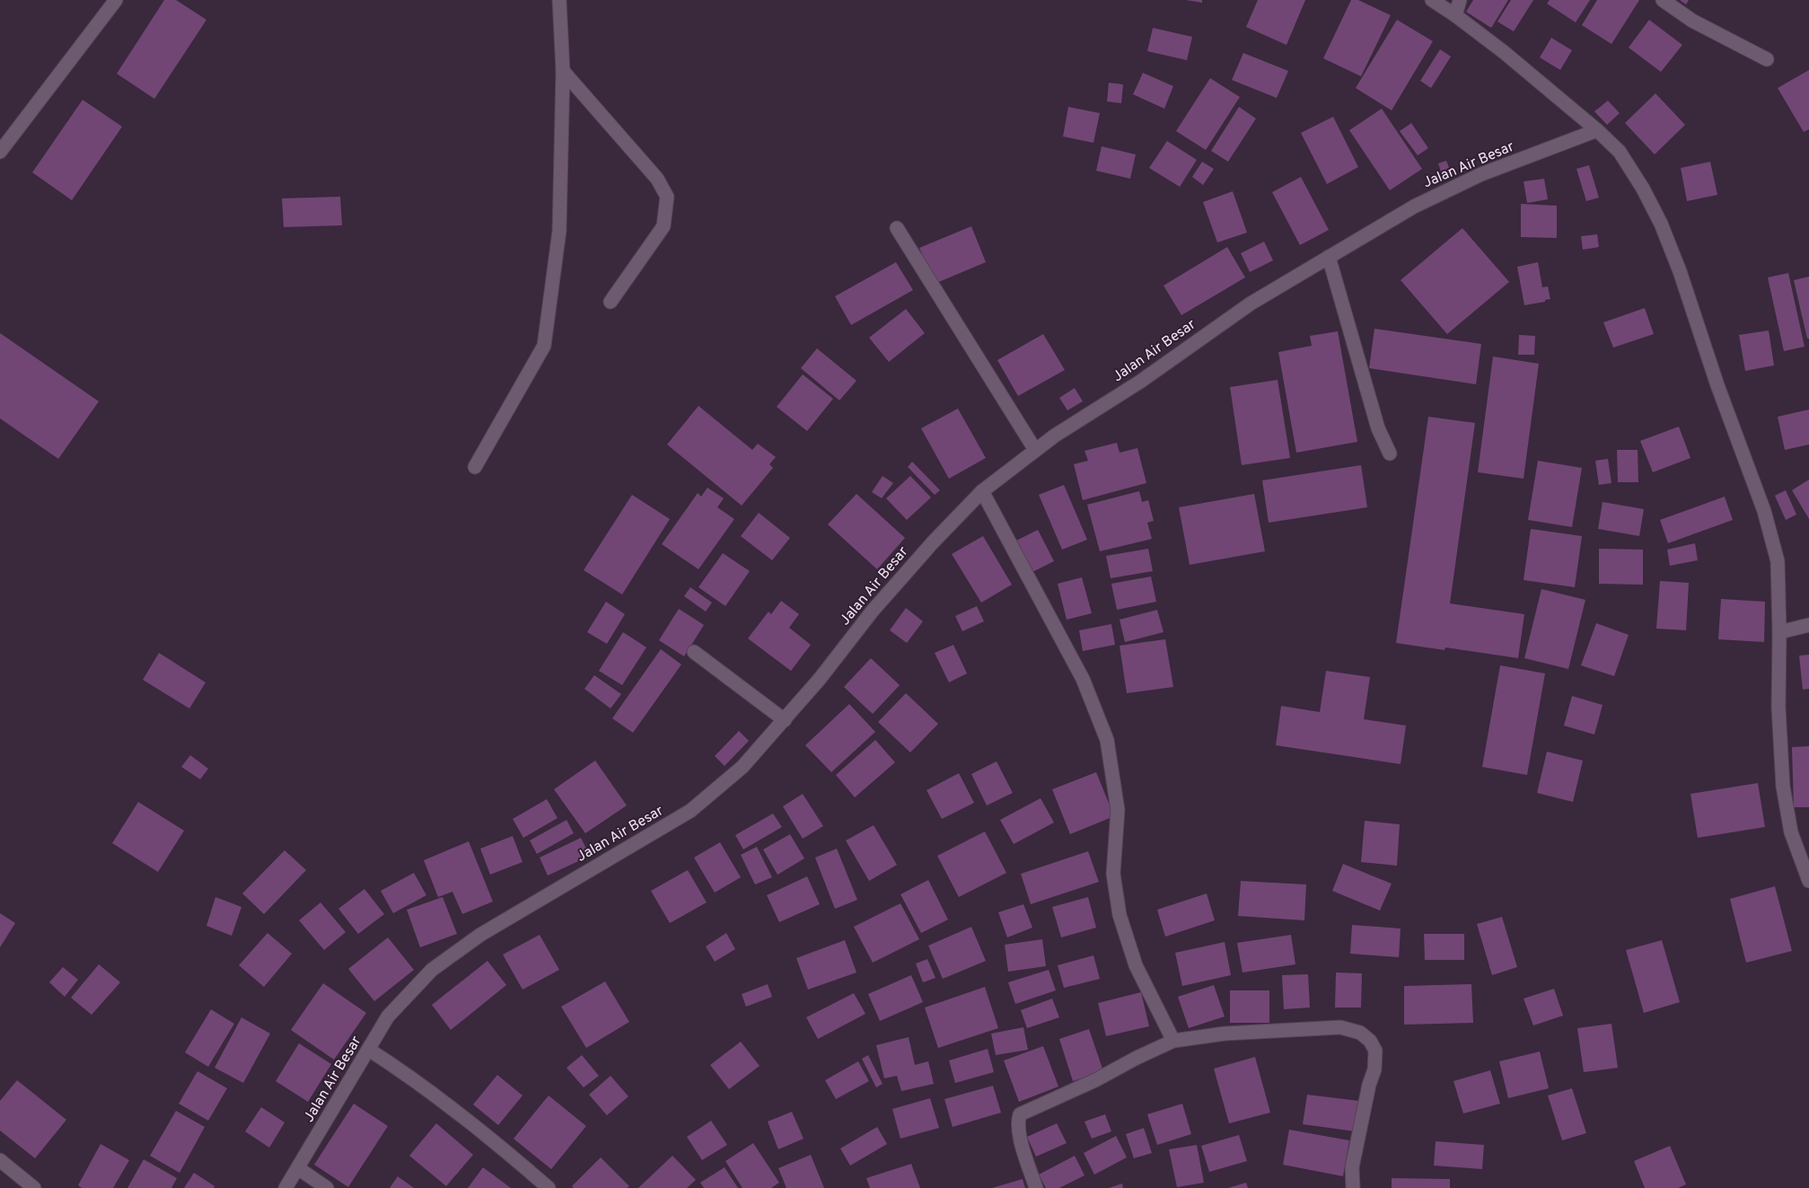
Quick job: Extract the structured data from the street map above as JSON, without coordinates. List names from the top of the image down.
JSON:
{
  "streets": {
    "street": ["Jalan Air Besar"]
  }
}
